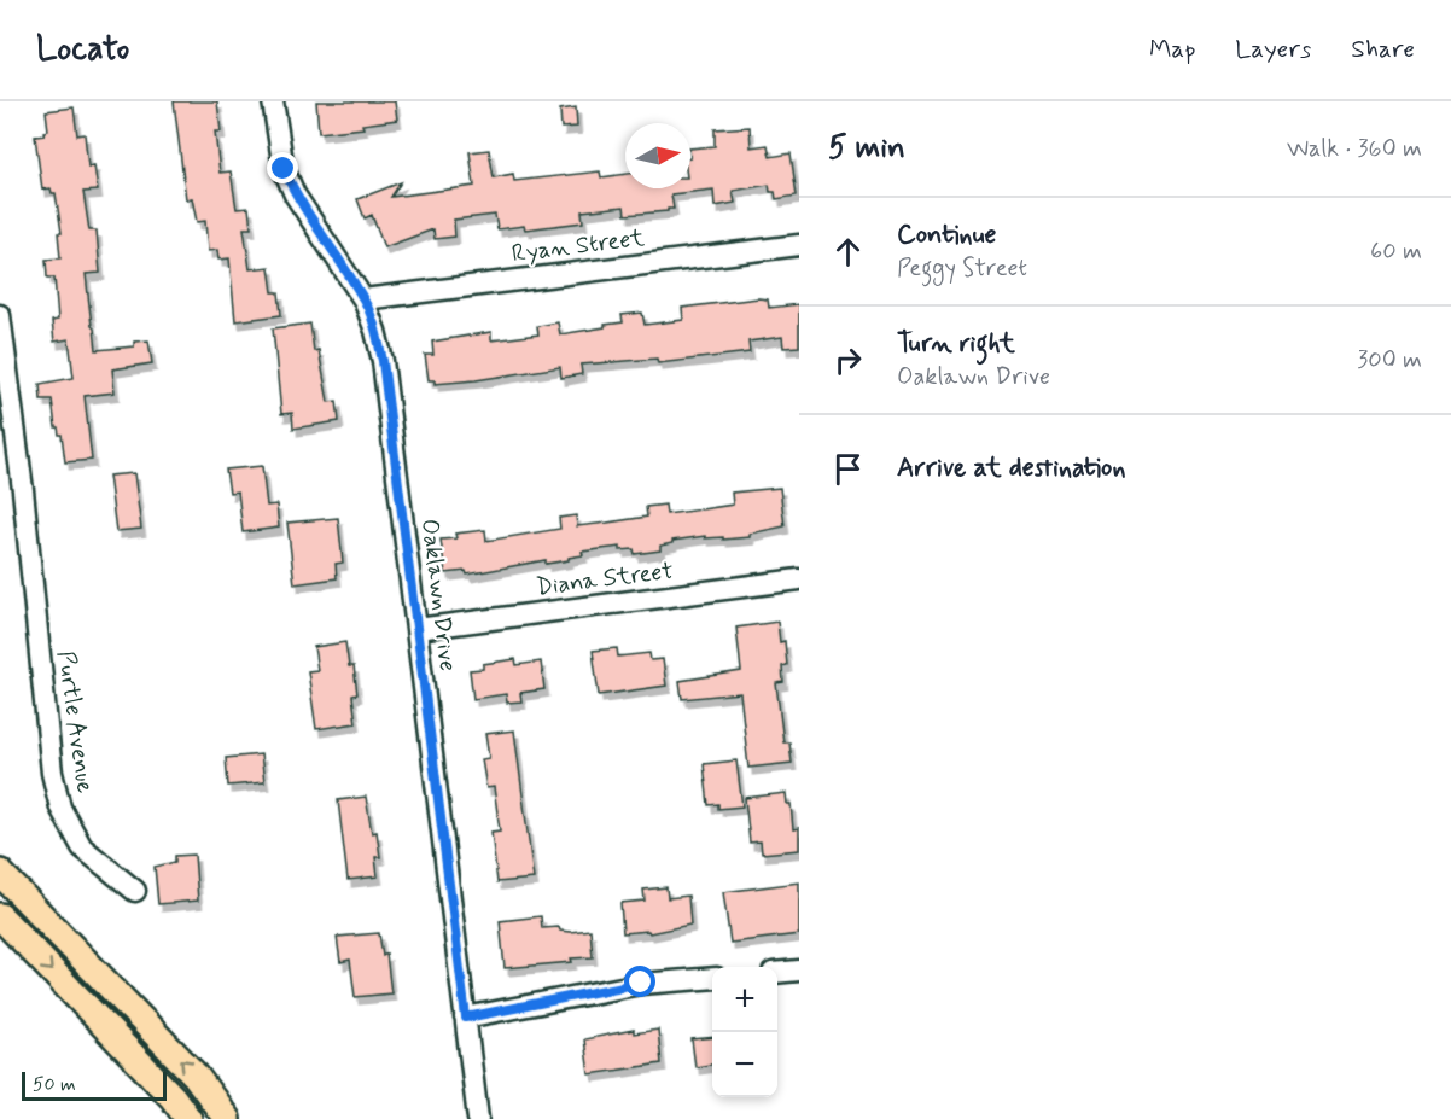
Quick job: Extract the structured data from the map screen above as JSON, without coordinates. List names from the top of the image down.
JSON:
{
  "streets": {
    "street": [
      "Ryan Street",
      "Diana Street",
      "Oaklawn Drive",
      "Purtle Avenue"
    ]
  },
  "crossings": [
    ["Ryan Street", "Oaklawn Drive"],
    ["Diana Street", "Oaklawn Drive"]
  ],
  "scale_bar": "50 m",
  "north": "right",
  "page": {
    "header": "Locato",
    "nav": ["Map", "Layers", "Share"],
    "heading": ["5 min", "Walk · 360 m"],
    "list": [
      ["Continue", "Peggy Street", "60 m"],
      ["Turn right", "Oaklawn Drive", "300 m"],
      "Arrive at destination"
    ],
    "map_buttons": ["+", "−"],
    "scale": "50 m"
  }
}
